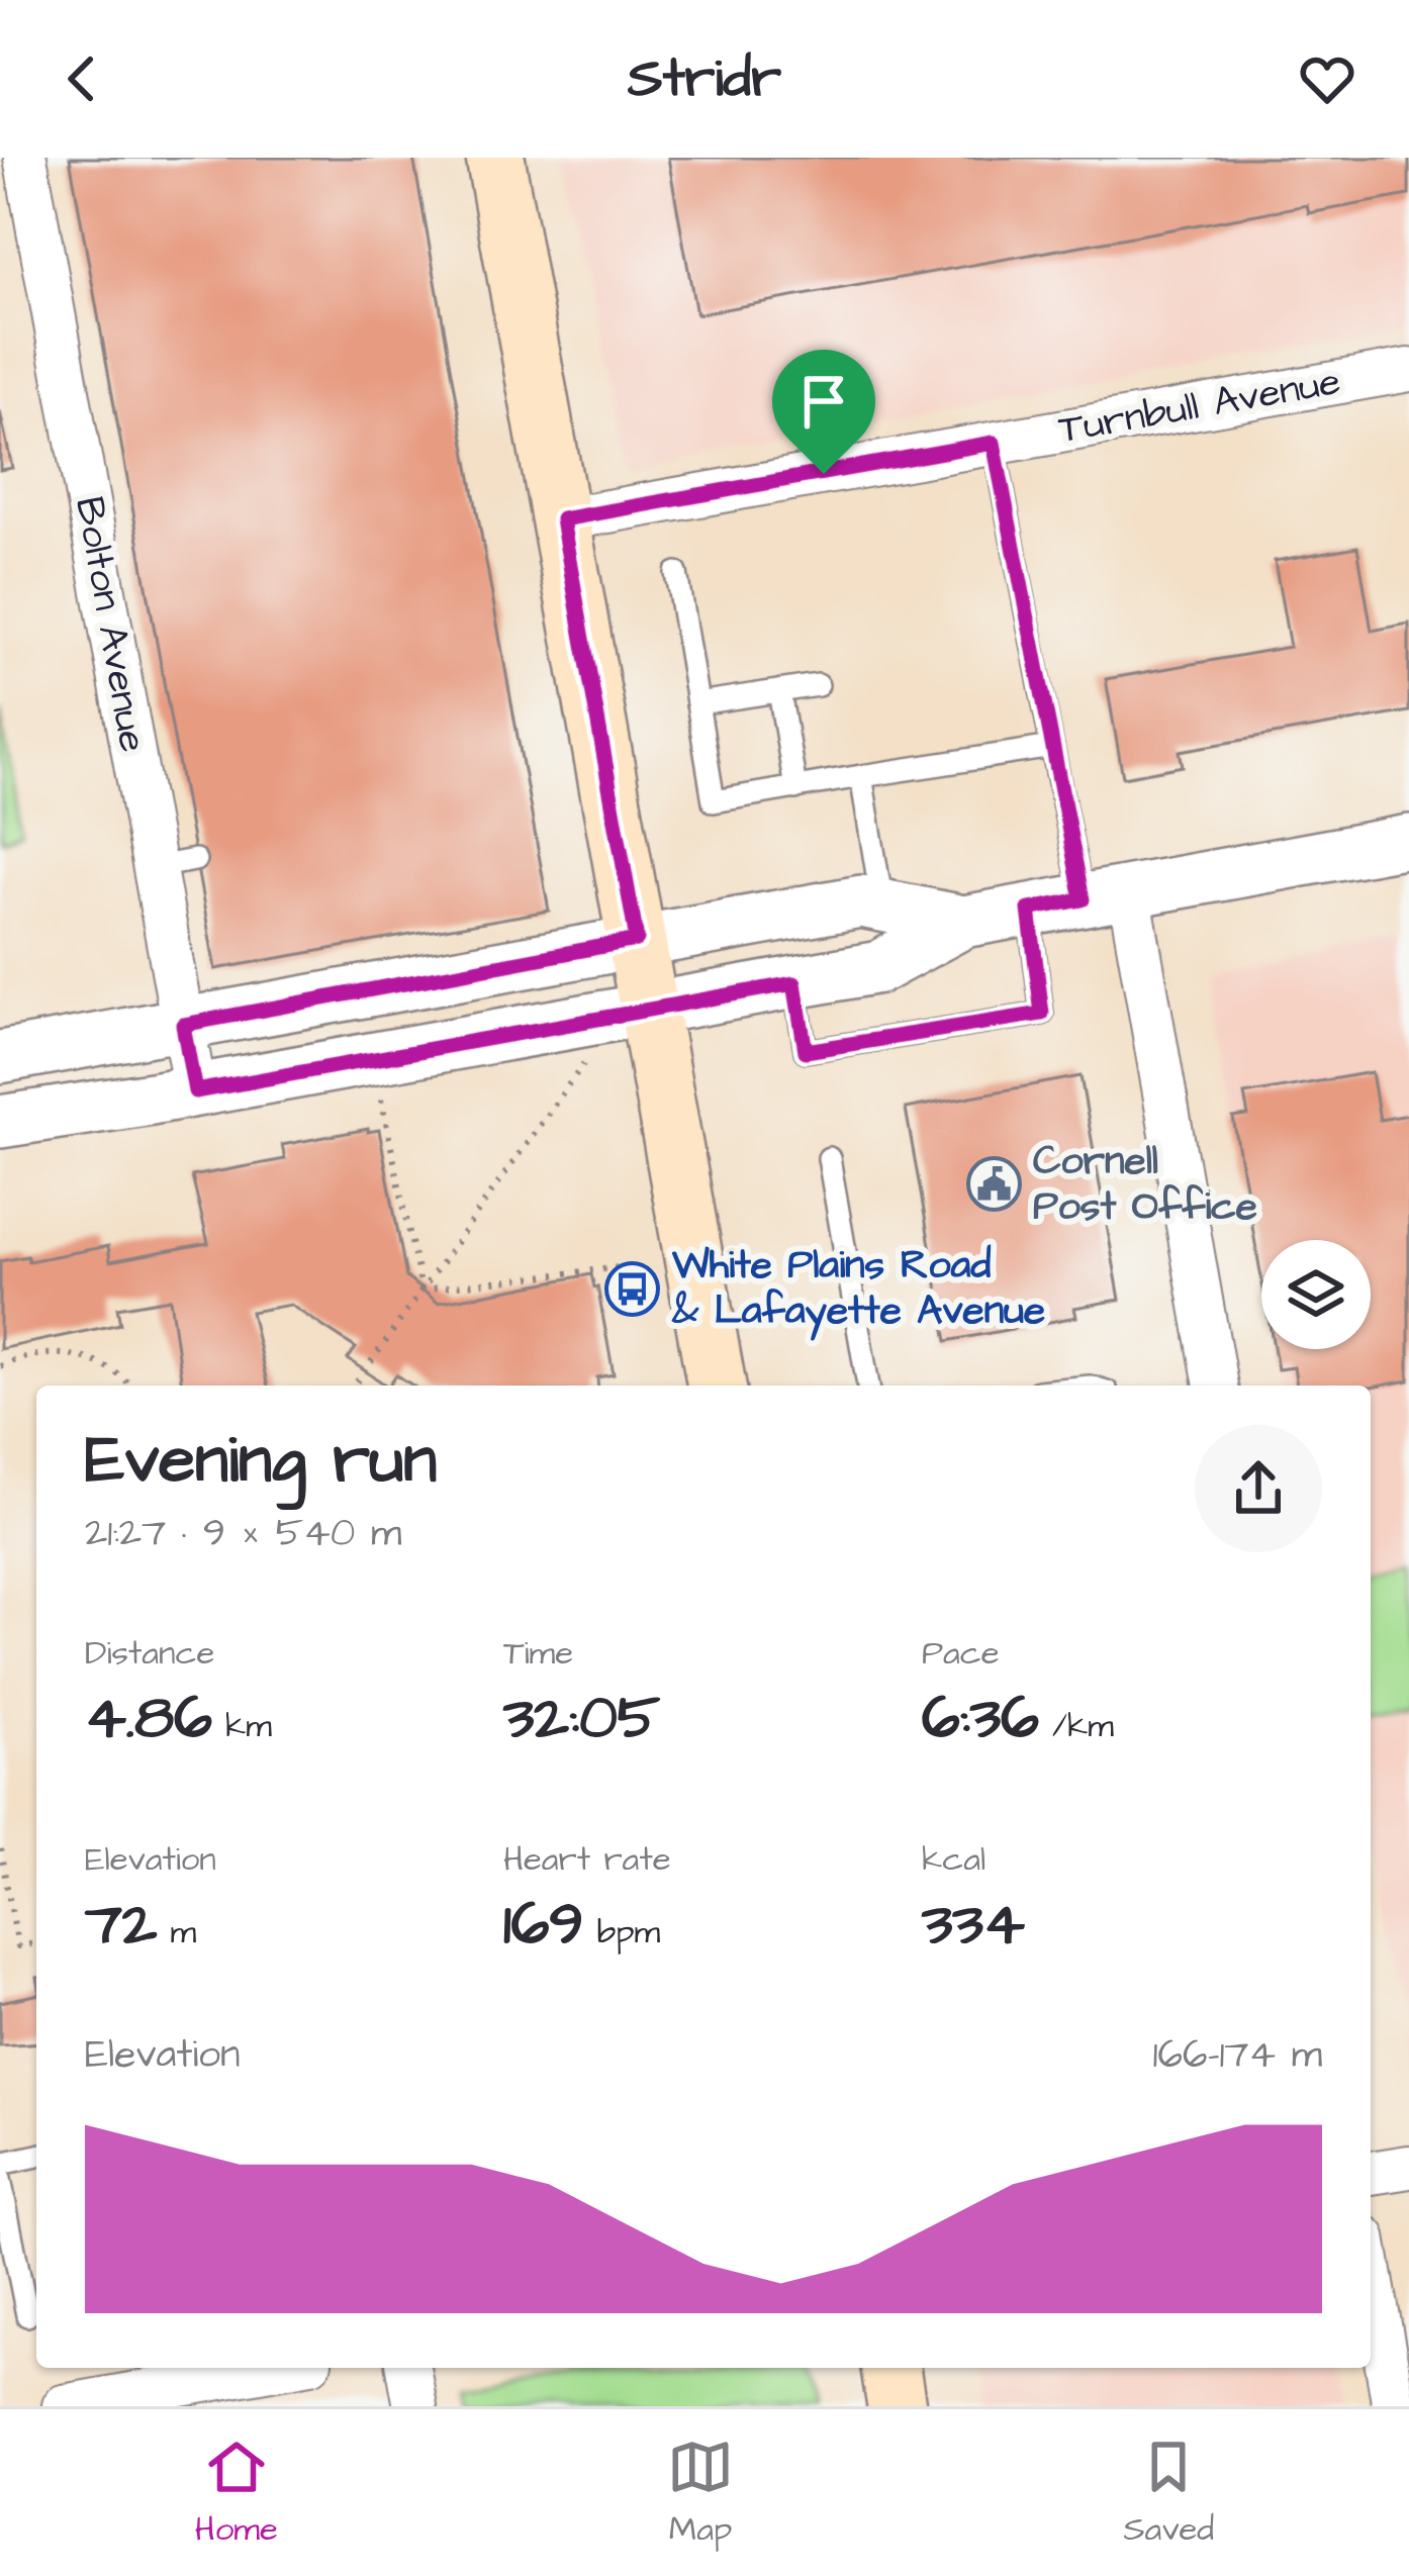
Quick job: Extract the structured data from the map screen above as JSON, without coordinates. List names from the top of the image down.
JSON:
{
  "streets": {
    "street": ["Turnbull Avenue", "Bolton Avenue"]
  },
  "places": {
    "public building": ["Cornell Post Office"],
    "bus stop": ["White Plains Road & Lafayette Avenue"]
  },
  "page": {
    "header": "Stridr",
    "heading": ["Evening run", "21:27 · 9 × 540 m"],
    "stats": [
      ["Distance", "4.86 km"],
      ["Time", "32:05"],
      ["Pace", "6:36 /km"],
      ["Elevation", "72 m"],
      ["Heart rate", "169 bpm"],
      ["kcal", "334"]
    ],
    "chart": ["Elevation", "166–174 m"],
    "tabs": ["Home", "Map", "Saved"]
  }
}
